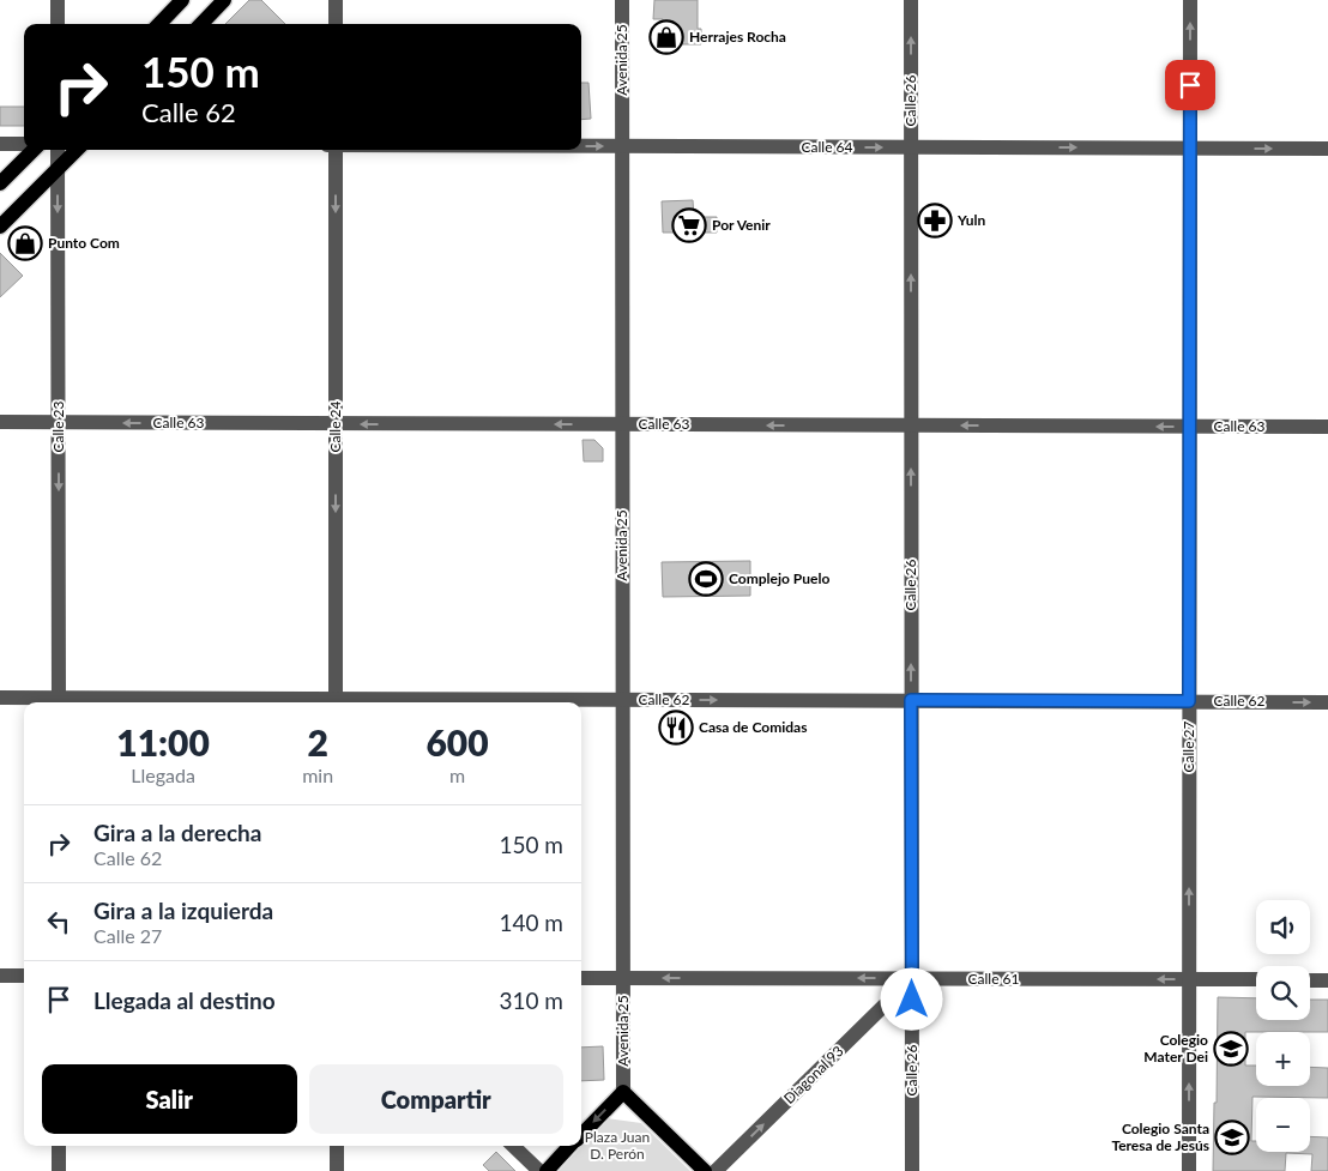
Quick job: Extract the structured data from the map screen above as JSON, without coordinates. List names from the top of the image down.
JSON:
{
  "streets": {
    "street": [
      "Avenida 25",
      "Calle 26",
      "Calle 64",
      "Calle 63",
      "Calle 23",
      "Calle 24",
      "Calle 62",
      "Calle 27",
      "Calle 61",
      "Diagonal 93"
    ]
  },
  "crossings": [
    ["Avenida 25", "Calle 64"],
    ["Avenida 25", "Calle 63"],
    ["Avenida 25", "Calle 62"],
    ["Avenida 25", "Calle 61"],
    ["Calle 26", "Calle 64"],
    ["Calle 26", "Calle 63"],
    ["Calle 26", "Calle 62"],
    ["Calle 26", "Calle 61"],
    ["Calle 26", "Diagonal 93"],
    ["Calle 64", "Calle 27"],
    ["Calle 63", "Calle 23"],
    ["Calle 63", "Calle 24"],
    ["Calle 63", "Calle 27"],
    ["Calle 23", "Calle 62"],
    ["Calle 24", "Calle 62"],
    ["Calle 62", "Calle 27"],
    ["Calle 27", "Calle 61"],
    ["Calle 61", "Diagonal 93"]
  ],
  "one_way": [
    "Calle 26",
    "Calle 64",
    "Calle 63",
    "Calle 23",
    "Calle 24",
    "Calle 27",
    "Calle 61",
    "Diagonal 93"
  ],
  "parks": ["Plaza Juan D. Perón"],
  "places": {
    "shop": ["Herrajes Rocha", "Punto Com"],
    "pharmacy": ["Yuln"],
    "supermarket": ["Por Venir"],
    "sports": ["Complejo Puelo"],
    "restaurant": ["Casa de Comidas"],
    "school or university": ["Colegio Mater Dei", "Colegio Santa Teresa de Jesús"]
  },
  "page": {
    "turn": ["150 m", "Calle 62"],
    "eta": [
      "11:00",
      "Llegada",
      "2",
      "min",
      "600",
      "m"
    ],
    "list": [
      {
        "name": "Gira a la derecha",
        "note": "Calle 62",
        "value": "150 m"
      },
      {
        "name": "Gira a la izquierda",
        "note": "Calle 27",
        "value": "140 m"
      },
      {
        "name": "Llegada al destino",
        "value": "310 m"
      }
    ],
    "map_buttons": ["+", "−"],
    "buttons": ["Salir", "Compartir"]
  }
}
